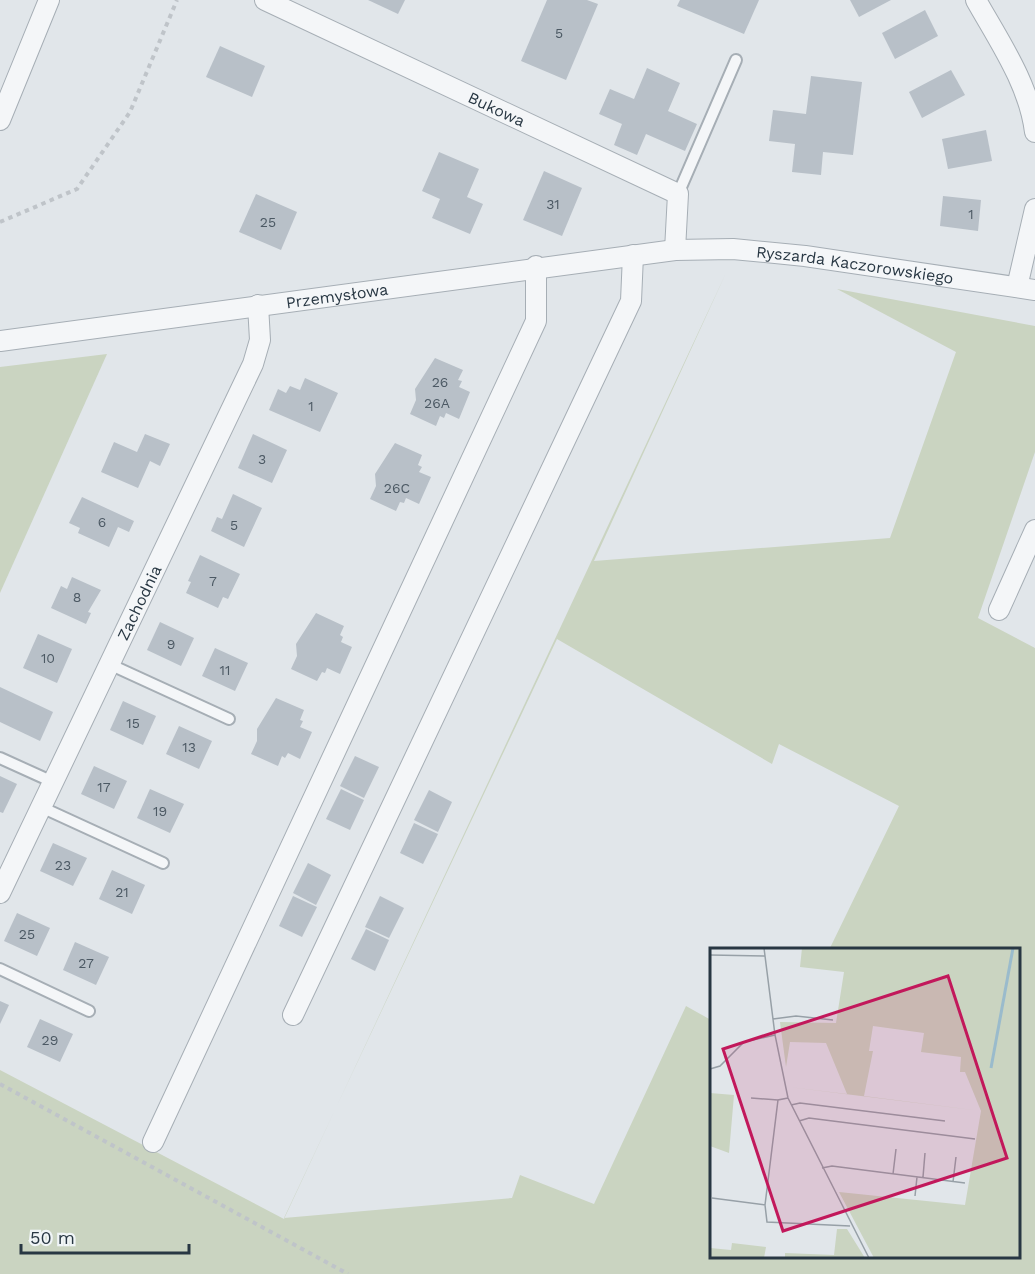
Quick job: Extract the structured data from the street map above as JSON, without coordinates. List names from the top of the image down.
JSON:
{
  "streets": {
    "street": [
      "Bukowa",
      "Ryszarda Kaczorowskiego",
      "Przemysłowa",
      "Zachodnia"
    ]
  },
  "crossings": [
    ["Ryszarda Kaczorowskiego", "Przemysłowa"],
    ["Przemysłowa", "Zachodnia"]
  ],
  "house_numbers": [
    "5",
    "31",
    "1",
    "25",
    "26",
    "26A",
    "1",
    "3",
    "26C",
    "6",
    "5",
    "7",
    "8",
    "9",
    "10",
    "11",
    "15",
    "13",
    "17",
    "19",
    "23",
    "21",
    "25",
    "27",
    "29"
  ],
  "scale_bar": "50 m"
}
